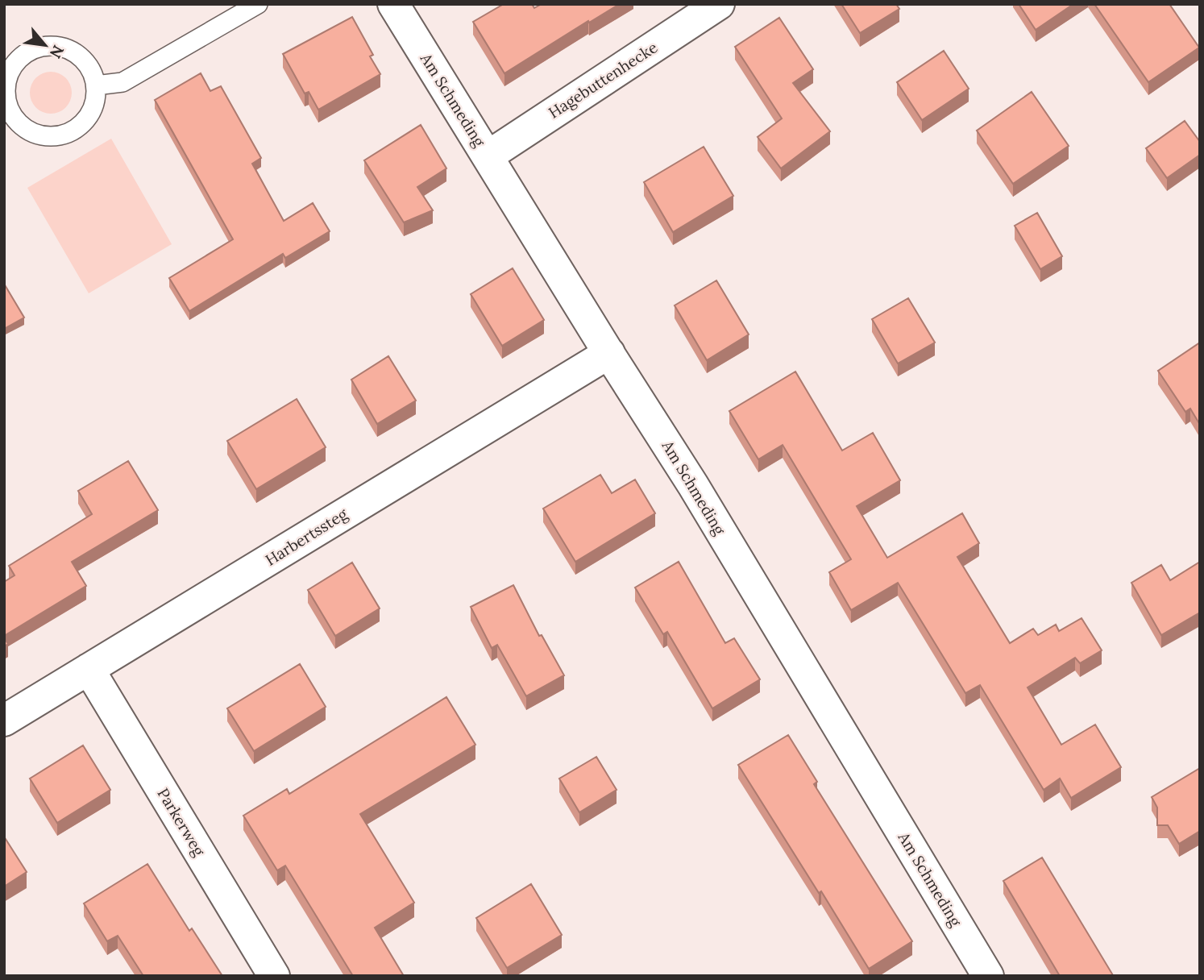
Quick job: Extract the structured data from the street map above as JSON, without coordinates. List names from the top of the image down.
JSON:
{
  "streets": {
    "street": [
      "Hagebuttenhecke",
      "Am Schmeding",
      "Harbertssteg",
      "Parkerweg"
    ]
  },
  "crossings": [
    ["Hagebuttenhecke", "Am Schmeding"],
    ["Am Schmeding", "Harbertssteg"],
    ["Harbertssteg", "Parkerweg"]
  ],
  "north": "bottom right"
}
